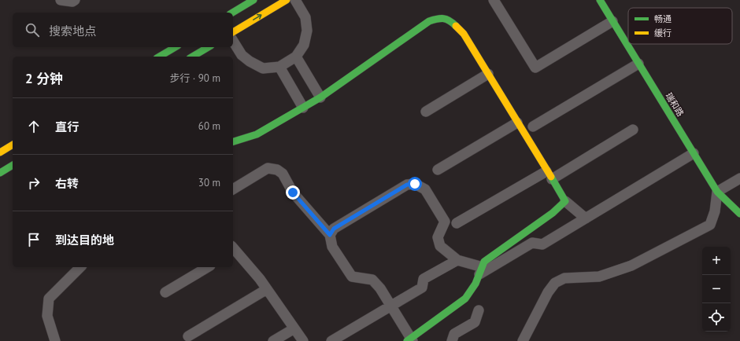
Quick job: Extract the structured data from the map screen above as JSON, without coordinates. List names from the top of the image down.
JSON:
{
  "streets": {
    "street": ["瑞和路"]
  },
  "legend": ["畅通", "缓行"],
  "page": {
    "search": "搜索地点",
    "heading": ["2 分钟", "步行 · 90 m"],
    "list": [
      ["直行", "60 m"],
      ["右转", "30 m"],
      "到达目的地"
    ],
    "map_buttons": ["+", "−"]
  }
}
